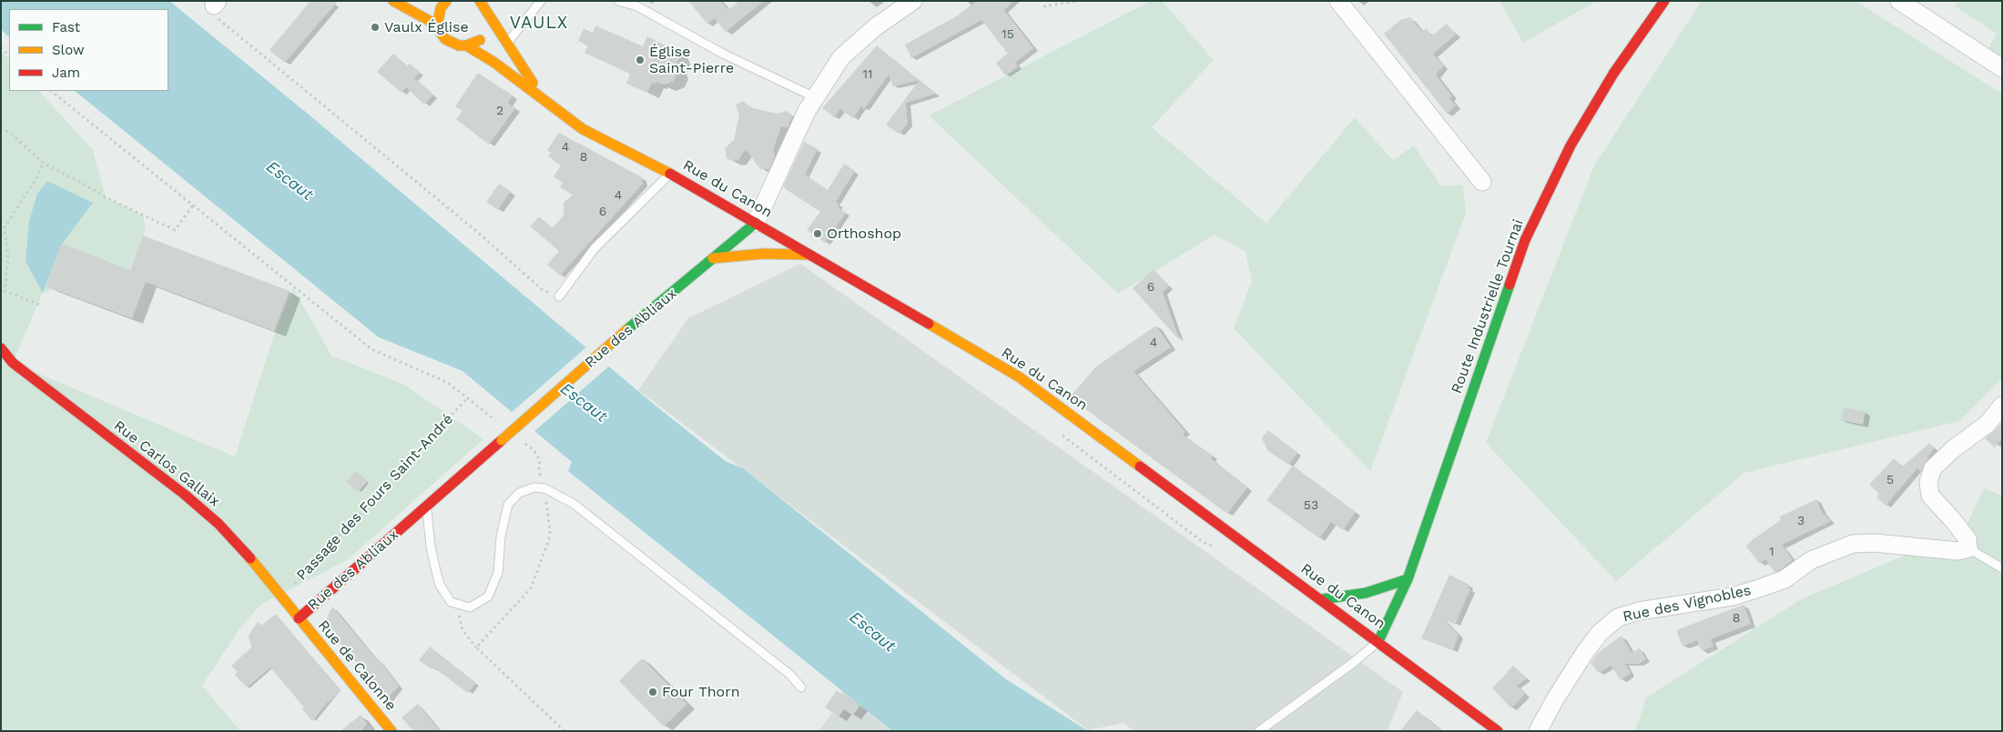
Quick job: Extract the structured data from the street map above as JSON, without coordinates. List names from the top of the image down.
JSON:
{
  "streets": {
    "main road": [
      "Rue du Canon",
      "Route Industrielle Tournai",
      "Rue des Abliaux",
      "Rue Carlos Gallaix",
      "Rue de Calonne"
    ],
    "street": ["Rue des Vignobles"],
    "path": ["Passage des Fours Saint-André"]
  },
  "crossings": [
    ["Rue du Canon", "Route Industrielle Tournai"],
    ["Rue du Canon", "Rue des Abliaux"],
    ["Rue des Abliaux", "Rue Carlos Gallaix"],
    ["Rue des Abliaux", "Rue de Calonne"],
    ["Rue Carlos Gallaix", "Passage des Fours Saint-André"],
    ["Rue Carlos Gallaix", "Rue de Calonne"]
  ],
  "districts": ["VAULX"],
  "water": ["Escaut"],
  "places": [
    "Vaulx Église",
    "Église Saint-Pierre",
    "Orthoshop",
    "Four Thorn"
  ],
  "house_numbers": [
    "15",
    "11",
    "2",
    "4",
    "8",
    "4",
    "6",
    "6",
    "4",
    "5",
    "53",
    "3",
    "1",
    "8"
  ],
  "legend": ["Fast", "Slow", "Jam"]
}
